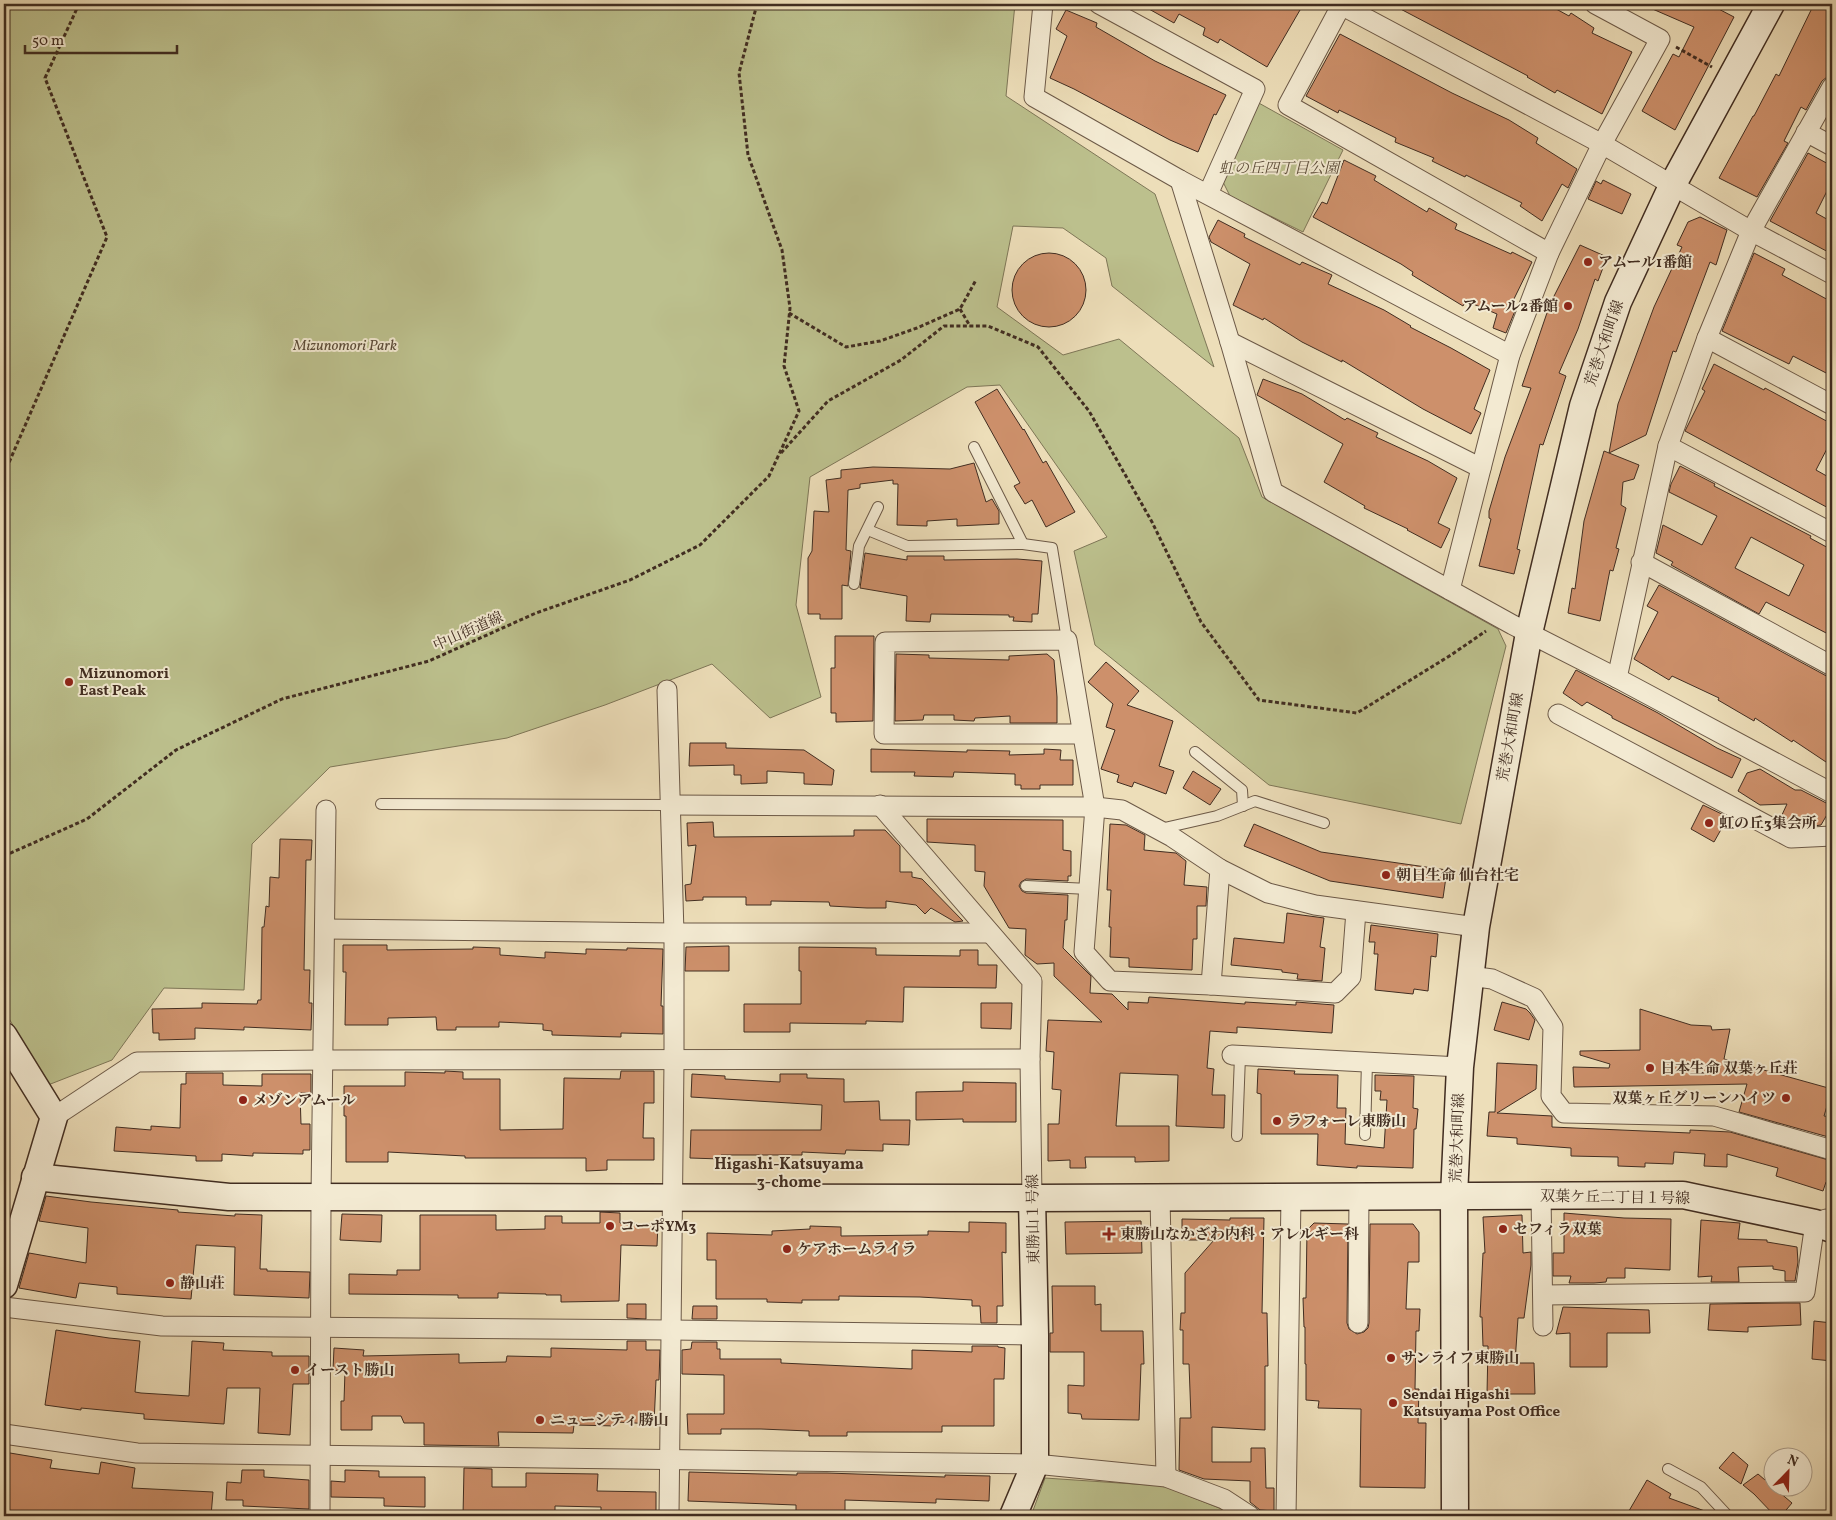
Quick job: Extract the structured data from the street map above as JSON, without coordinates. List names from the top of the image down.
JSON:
{
  "streets": {
    "street": ["荒巻大和町線", "双葉ケ丘二丁目１号線", "東勝山１号線"],
    "path": ["中山街道線"]
  },
  "crossings": [
    ["荒巻大和町線", "双葉ケ丘二丁目１号線"],
    ["双葉ケ丘二丁目１号線", "東勝山１号線"]
  ],
  "districts": ["Higashi-Katsuyama 3-chome"],
  "parks": ["虹の丘四丁目公園", "Mizunomori Park"],
  "places": {
    "other": [
      "アムール1番館",
      "アムール2番館",
      "Mizunomori East Peak",
      "虹の丘3集会所",
      "朝日生命 仙台社宅",
      "日本生命 双葉ヶ丘荘",
      "双葉ヶ丘グリーンハイツ",
      "メゾンアムール",
      "ラフォーレ東勝山",
      "コーポYM3",
      "セフィラ双葉",
      "ケアホームライラ",
      "静山荘",
      "サンライフ東勝山",
      "イースト勝山",
      "Sendai Higashi Katsuyama Post Office",
      "ニューシティ勝山"
    ],
    "health": ["東勝山なかざわ内科・アレルギー科"]
  },
  "scale_bar": "50 m",
  "north": "top right"
}
